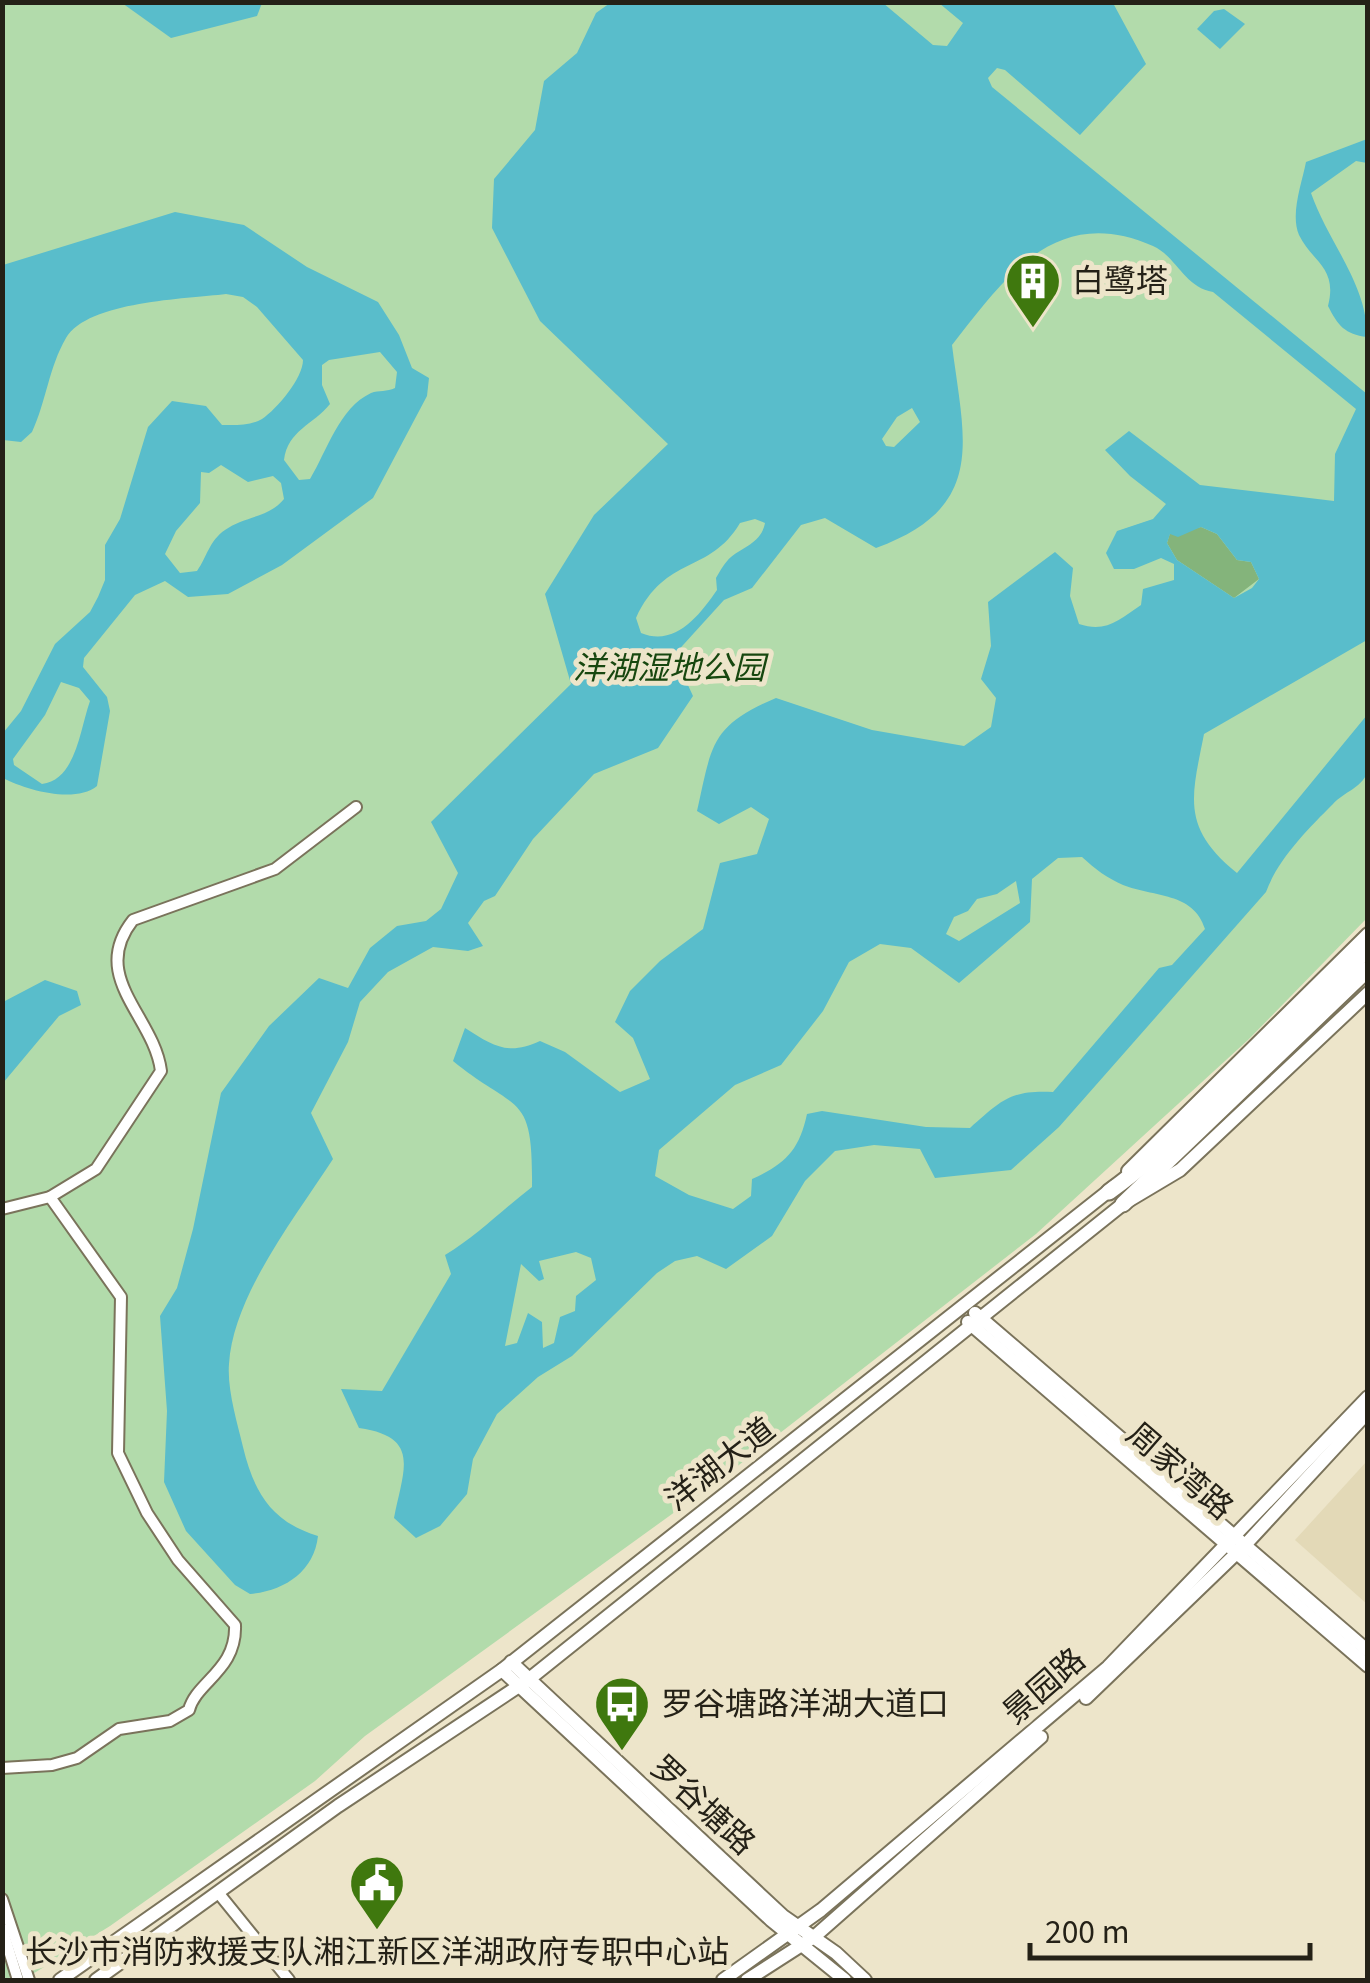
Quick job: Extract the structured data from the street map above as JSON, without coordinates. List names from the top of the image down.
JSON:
{
  "streets": {
    "main road": [
      "洋湖大道",
      "周家湾路",
      "景园路",
      "罗谷塘路"
    ]
  },
  "crossings": [
    ["洋湖大道", "周家湾路"],
    ["洋湖大道", "罗谷塘路"],
    ["周家湾路", "景园路"],
    ["景园路", "罗谷塘路"]
  ],
  "parks": ["洋湖湿地公园"],
  "places": {
    "building": ["白鹭塔"],
    "bus stop": ["罗谷塘路洋湖大道口"],
    "public building": ["长沙市消防救援支队湘江新区洋湖政府专职中心站"]
  },
  "scale_bar": "200 m"
}
